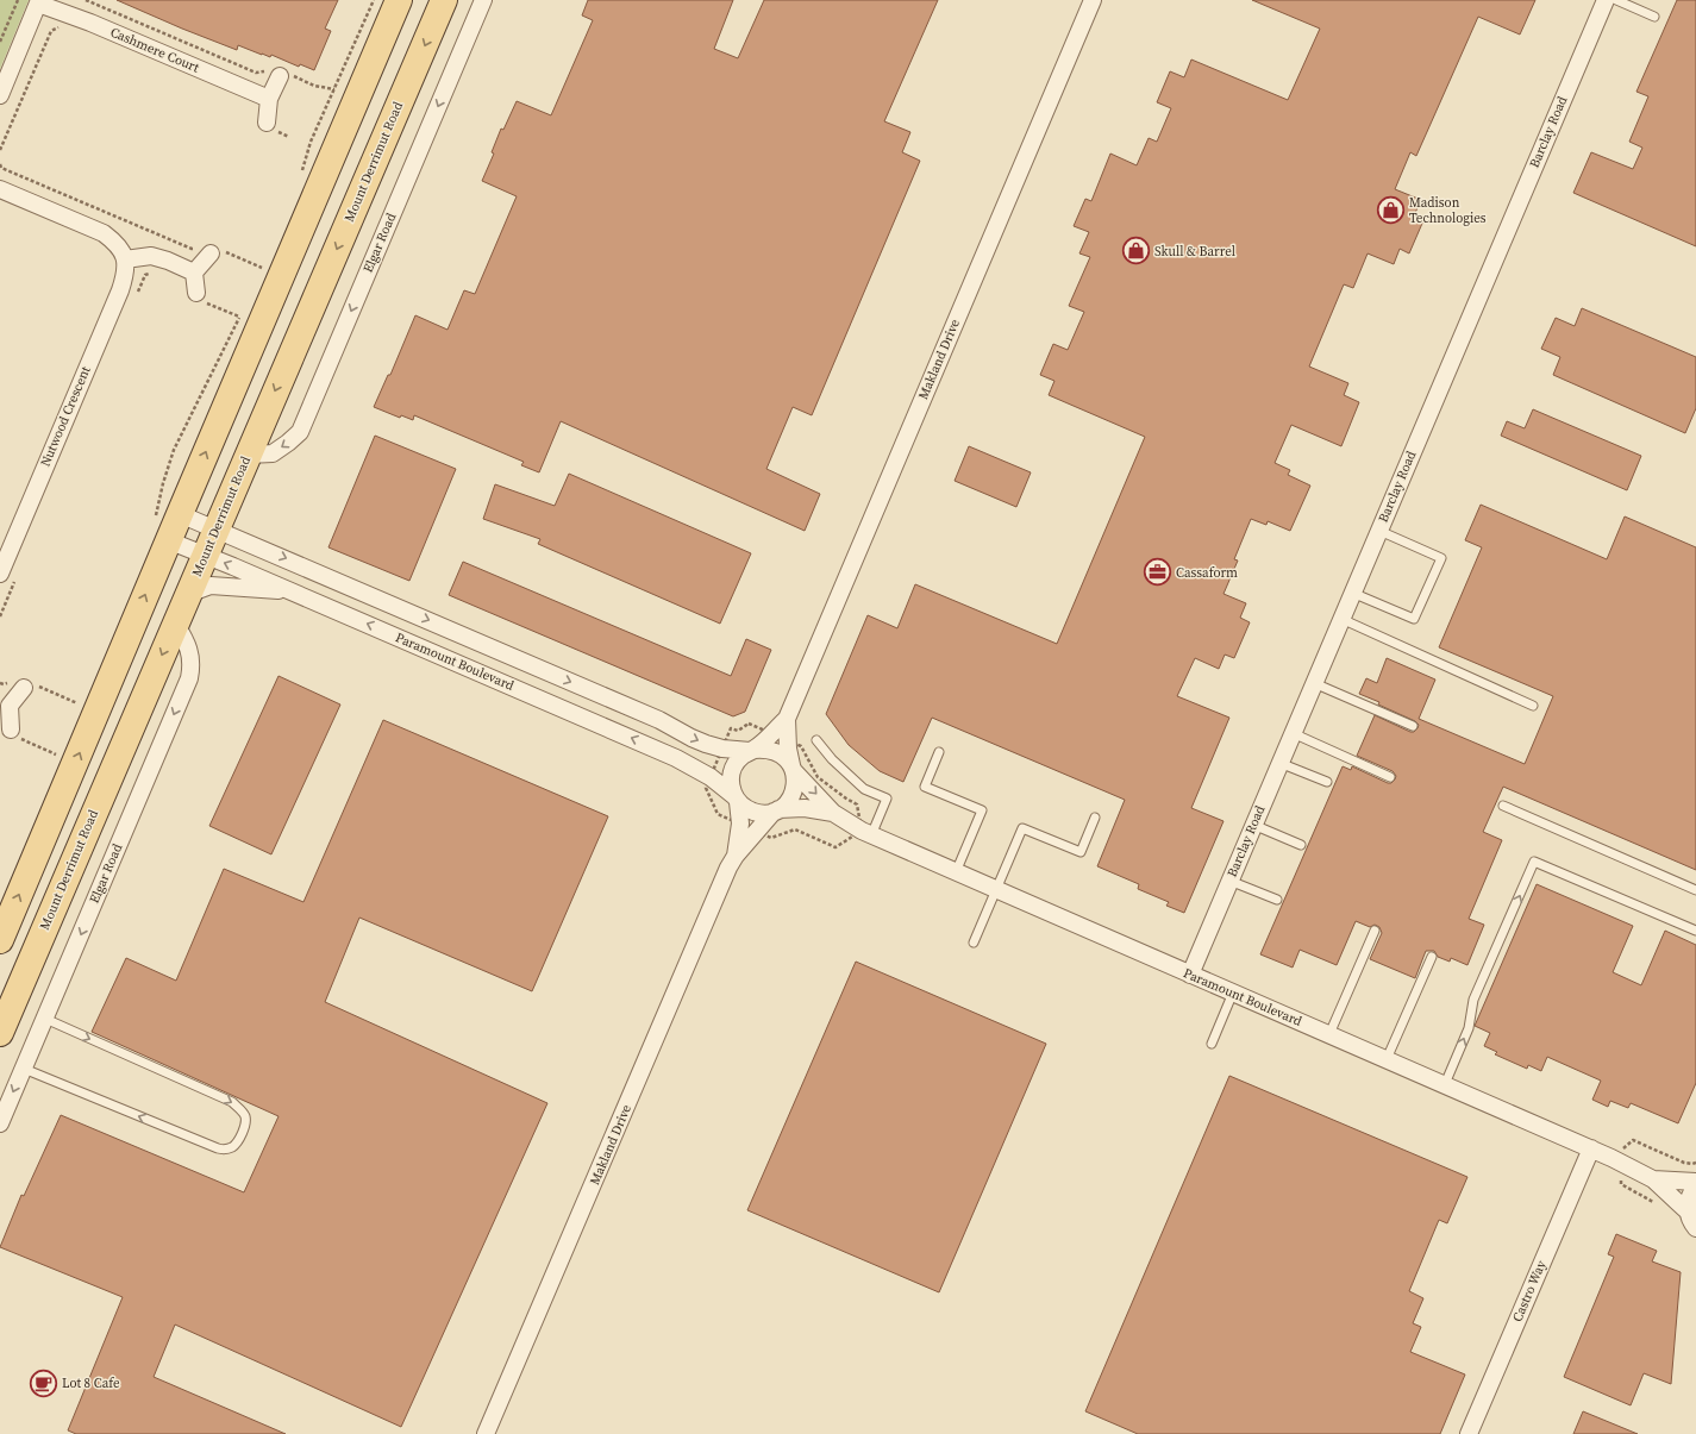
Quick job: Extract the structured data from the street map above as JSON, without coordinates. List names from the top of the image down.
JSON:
{
  "streets": {
    "main road": ["Mount Derrimut Road"],
    "street": [
      "Cashmere Court",
      "Barclay Road",
      "Elgar Road",
      "Makland Drive",
      "Nutwood Crescent",
      "Paramount Boulevard",
      "Castro Way"
    ]
  },
  "crossings": [
    ["Barclay Road", "Paramount Boulevard"],
    ["Mount Derrimut Road", "Elgar Road"],
    ["Mount Derrimut Road", "Paramount Boulevard"],
    ["Makland Drive", "Paramount Boulevard"],
    ["Paramount Boulevard", "Castro Way"]
  ],
  "one_way": ["Elgar Road"],
  "places": {
    "shop": ["Madison Technologies", "Skull & Barrel"],
    "office": ["Cassaform"],
    "cafe": ["Lot 8 Cafe"]
  }
}
